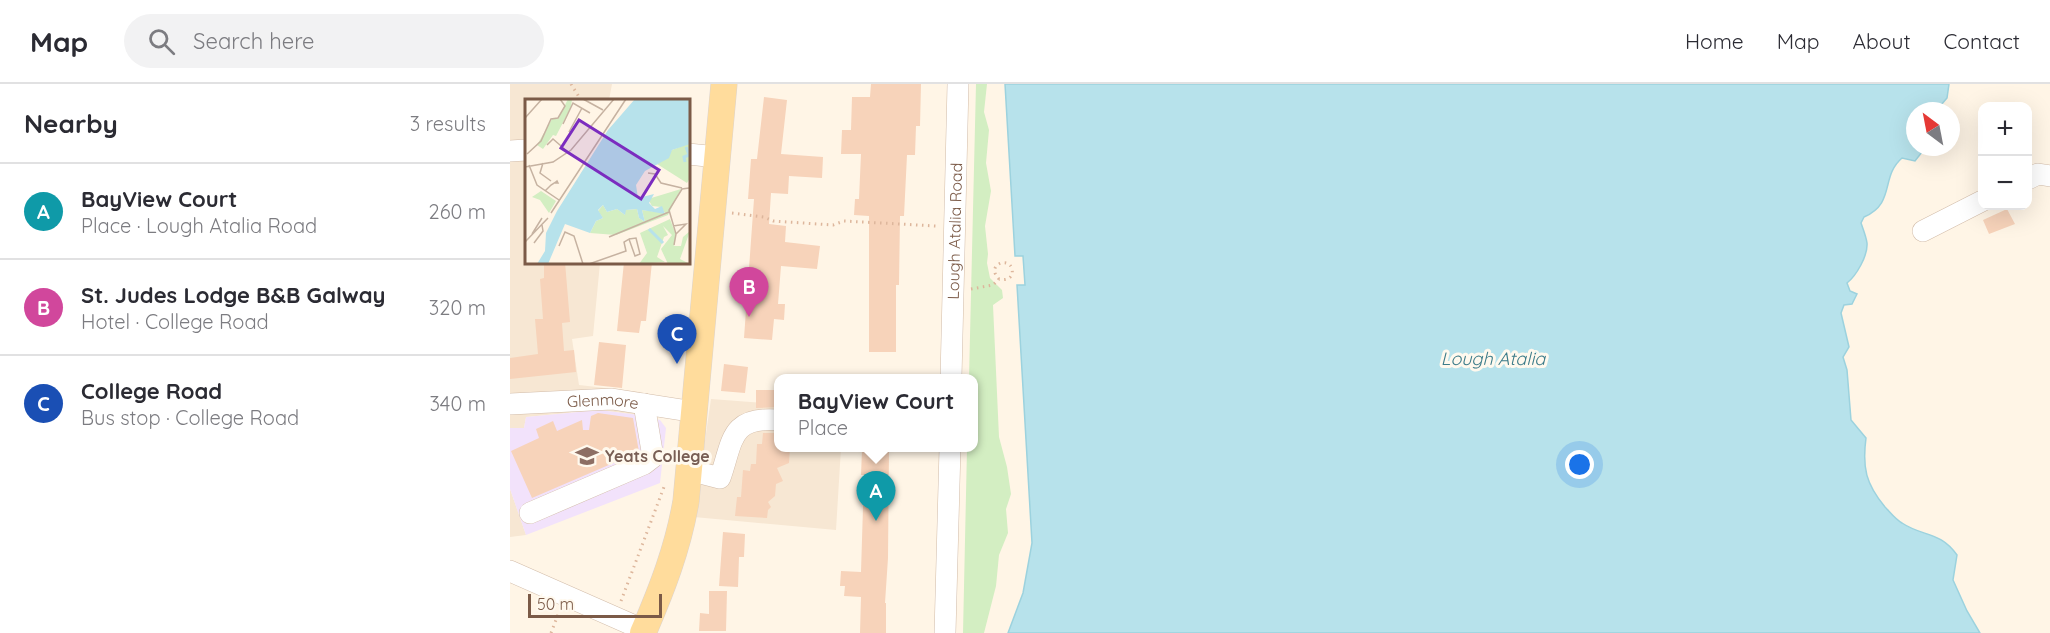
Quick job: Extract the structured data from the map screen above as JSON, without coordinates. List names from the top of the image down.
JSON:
{
  "streets": {
    "street": ["Lough Atalia Road", "Glenmore"]
  },
  "water": ["Lough Atalia"],
  "places": {
    "school or university": ["Yeats College"]
  },
  "scale_bar": "50 m",
  "north": "top left",
  "page": {
    "header": "Map",
    "search": "Search here",
    "nav": [
      "Home",
      "Map",
      "About",
      "Contact"
    ],
    "heading": ["Nearby", "3 results"],
    "map_buttons": ["+", "−"],
    "list": [
      {
        "mark": "A",
        "name": "BayView Court",
        "note": "Place · Lough Atalia Road",
        "value": "260 m"
      },
      {
        "mark": "B",
        "name": "St. Judes Lodge B&B Galway",
        "note": "Hotel · College Road",
        "value": "320 m"
      },
      {
        "mark": "C",
        "name": "College Road",
        "note": "Bus stop · College Road",
        "value": "340 m"
      }
    ],
    "pins": ["B", "C", "A"],
    "popup": ["BayView Court", "Place"],
    "scale": "50 m"
  }
}
